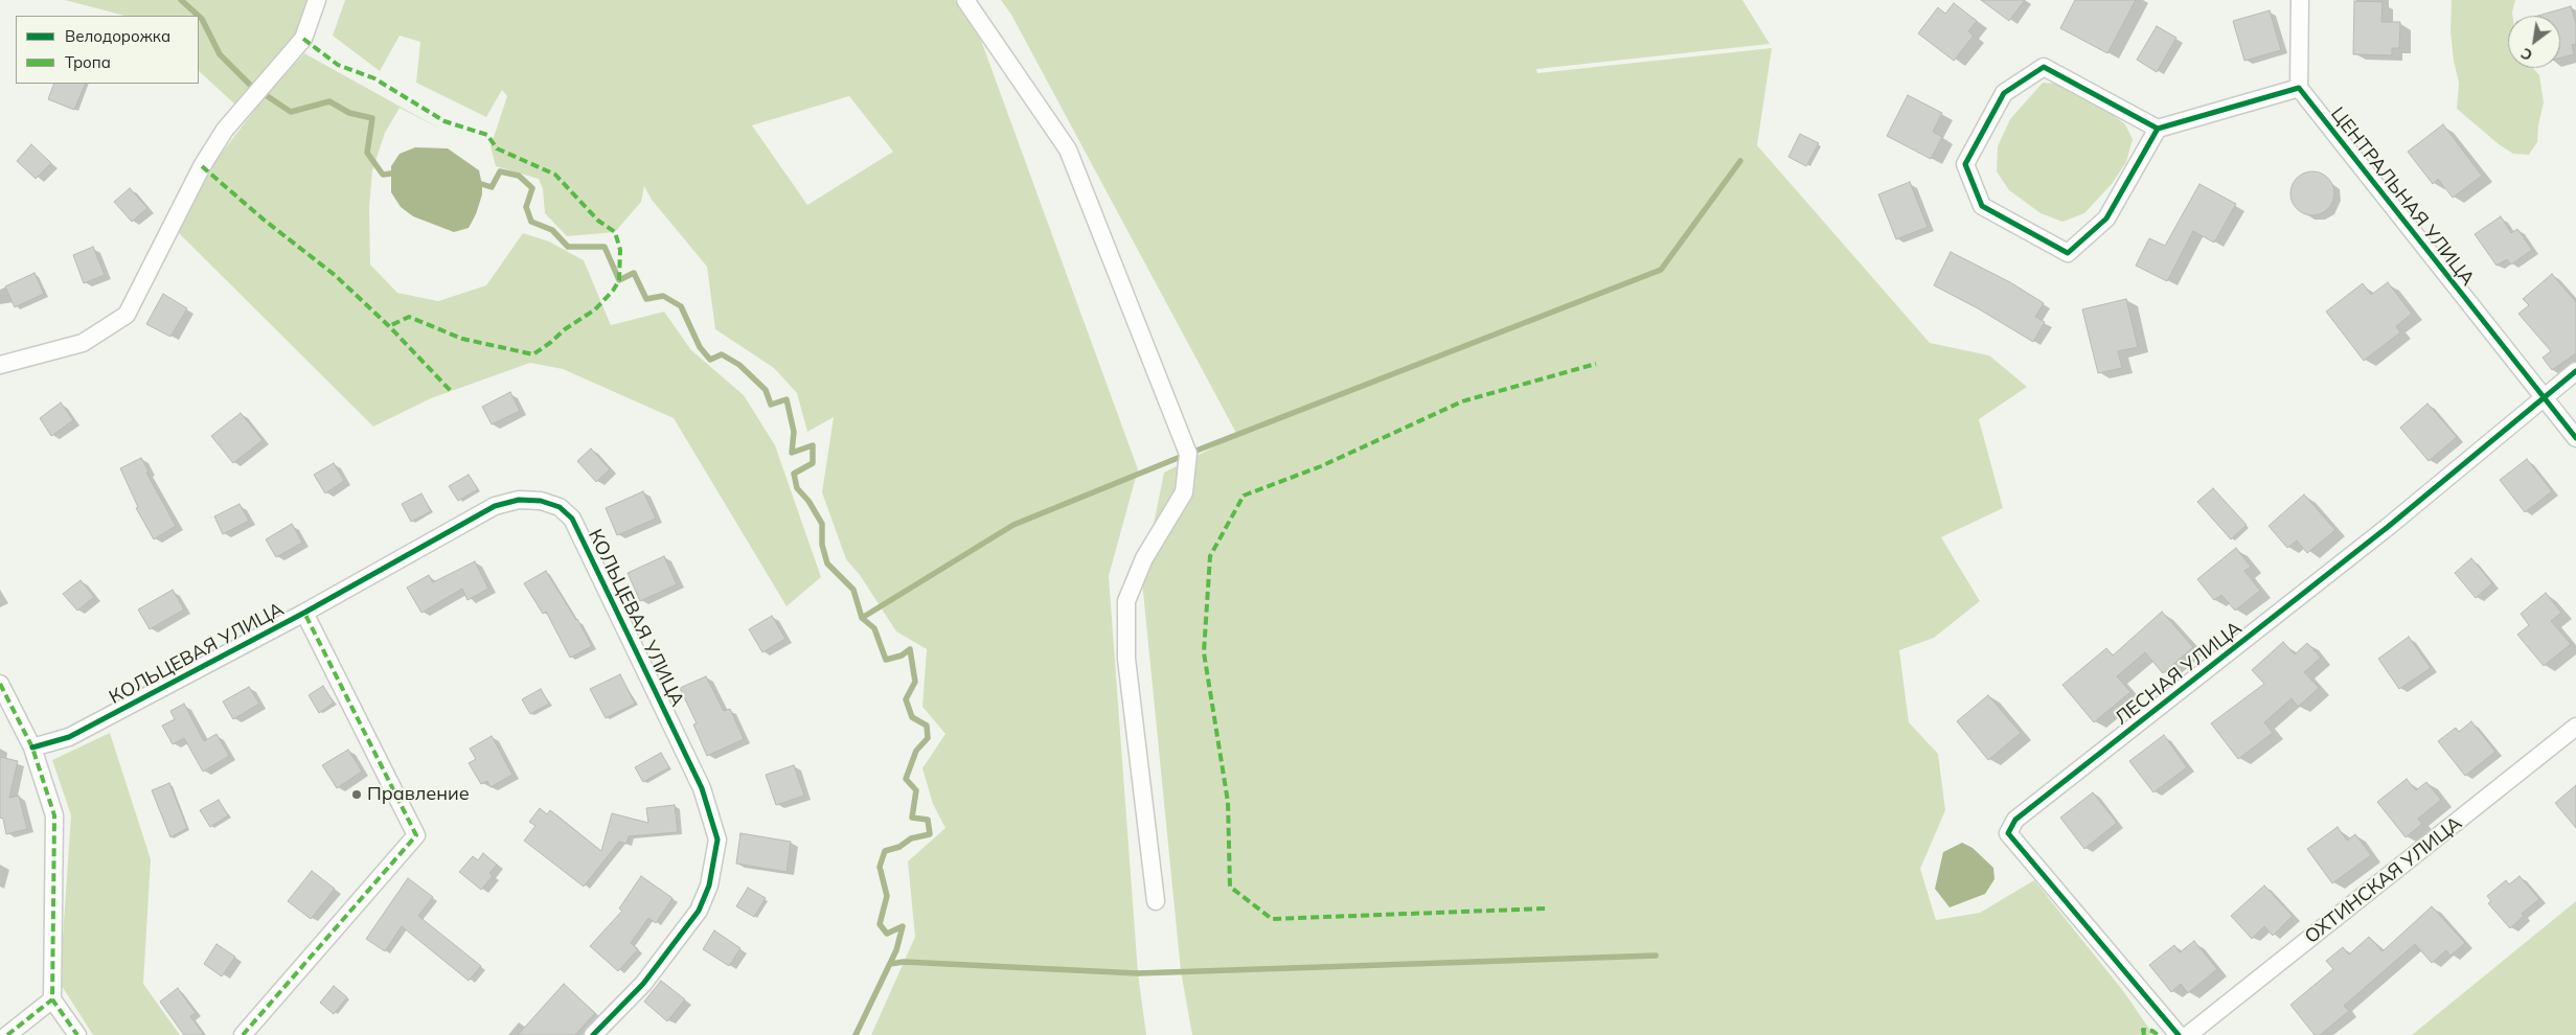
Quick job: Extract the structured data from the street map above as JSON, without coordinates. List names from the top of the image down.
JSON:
{
  "streets": {
    "street": [
      "ЦЕНТРАЛЬНАЯ УЛИЦА",
      "КОЛЬЦЕВАЯ УЛИЦА",
      "ЛЕСНАЯ УЛИЦА",
      "ОХТИНСКАЯ УЛИЦА"
    ]
  },
  "crossings": [
    ["ЦЕНТРАЛЬНАЯ УЛИЦА", "ЛЕСНАЯ УЛИЦА"],
    ["ЛЕСНАЯ УЛИЦА", "ОХТИНСКАЯ УЛИЦА"]
  ],
  "places": ["Правление"],
  "legend": ["Велодорожка", "Тропа"],
  "north": "bottom left"
}
